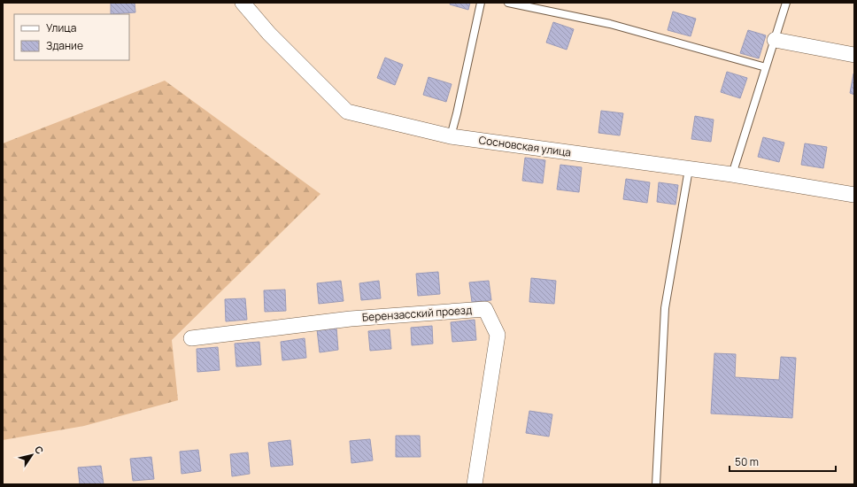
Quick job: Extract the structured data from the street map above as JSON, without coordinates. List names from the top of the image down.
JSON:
{
  "streets": {
    "street": ["Сосновская улица", "Берензасский проезд"]
  },
  "legend": ["Улица", "Здание"],
  "scale_bar": "50 m",
  "north": "top right"
}
